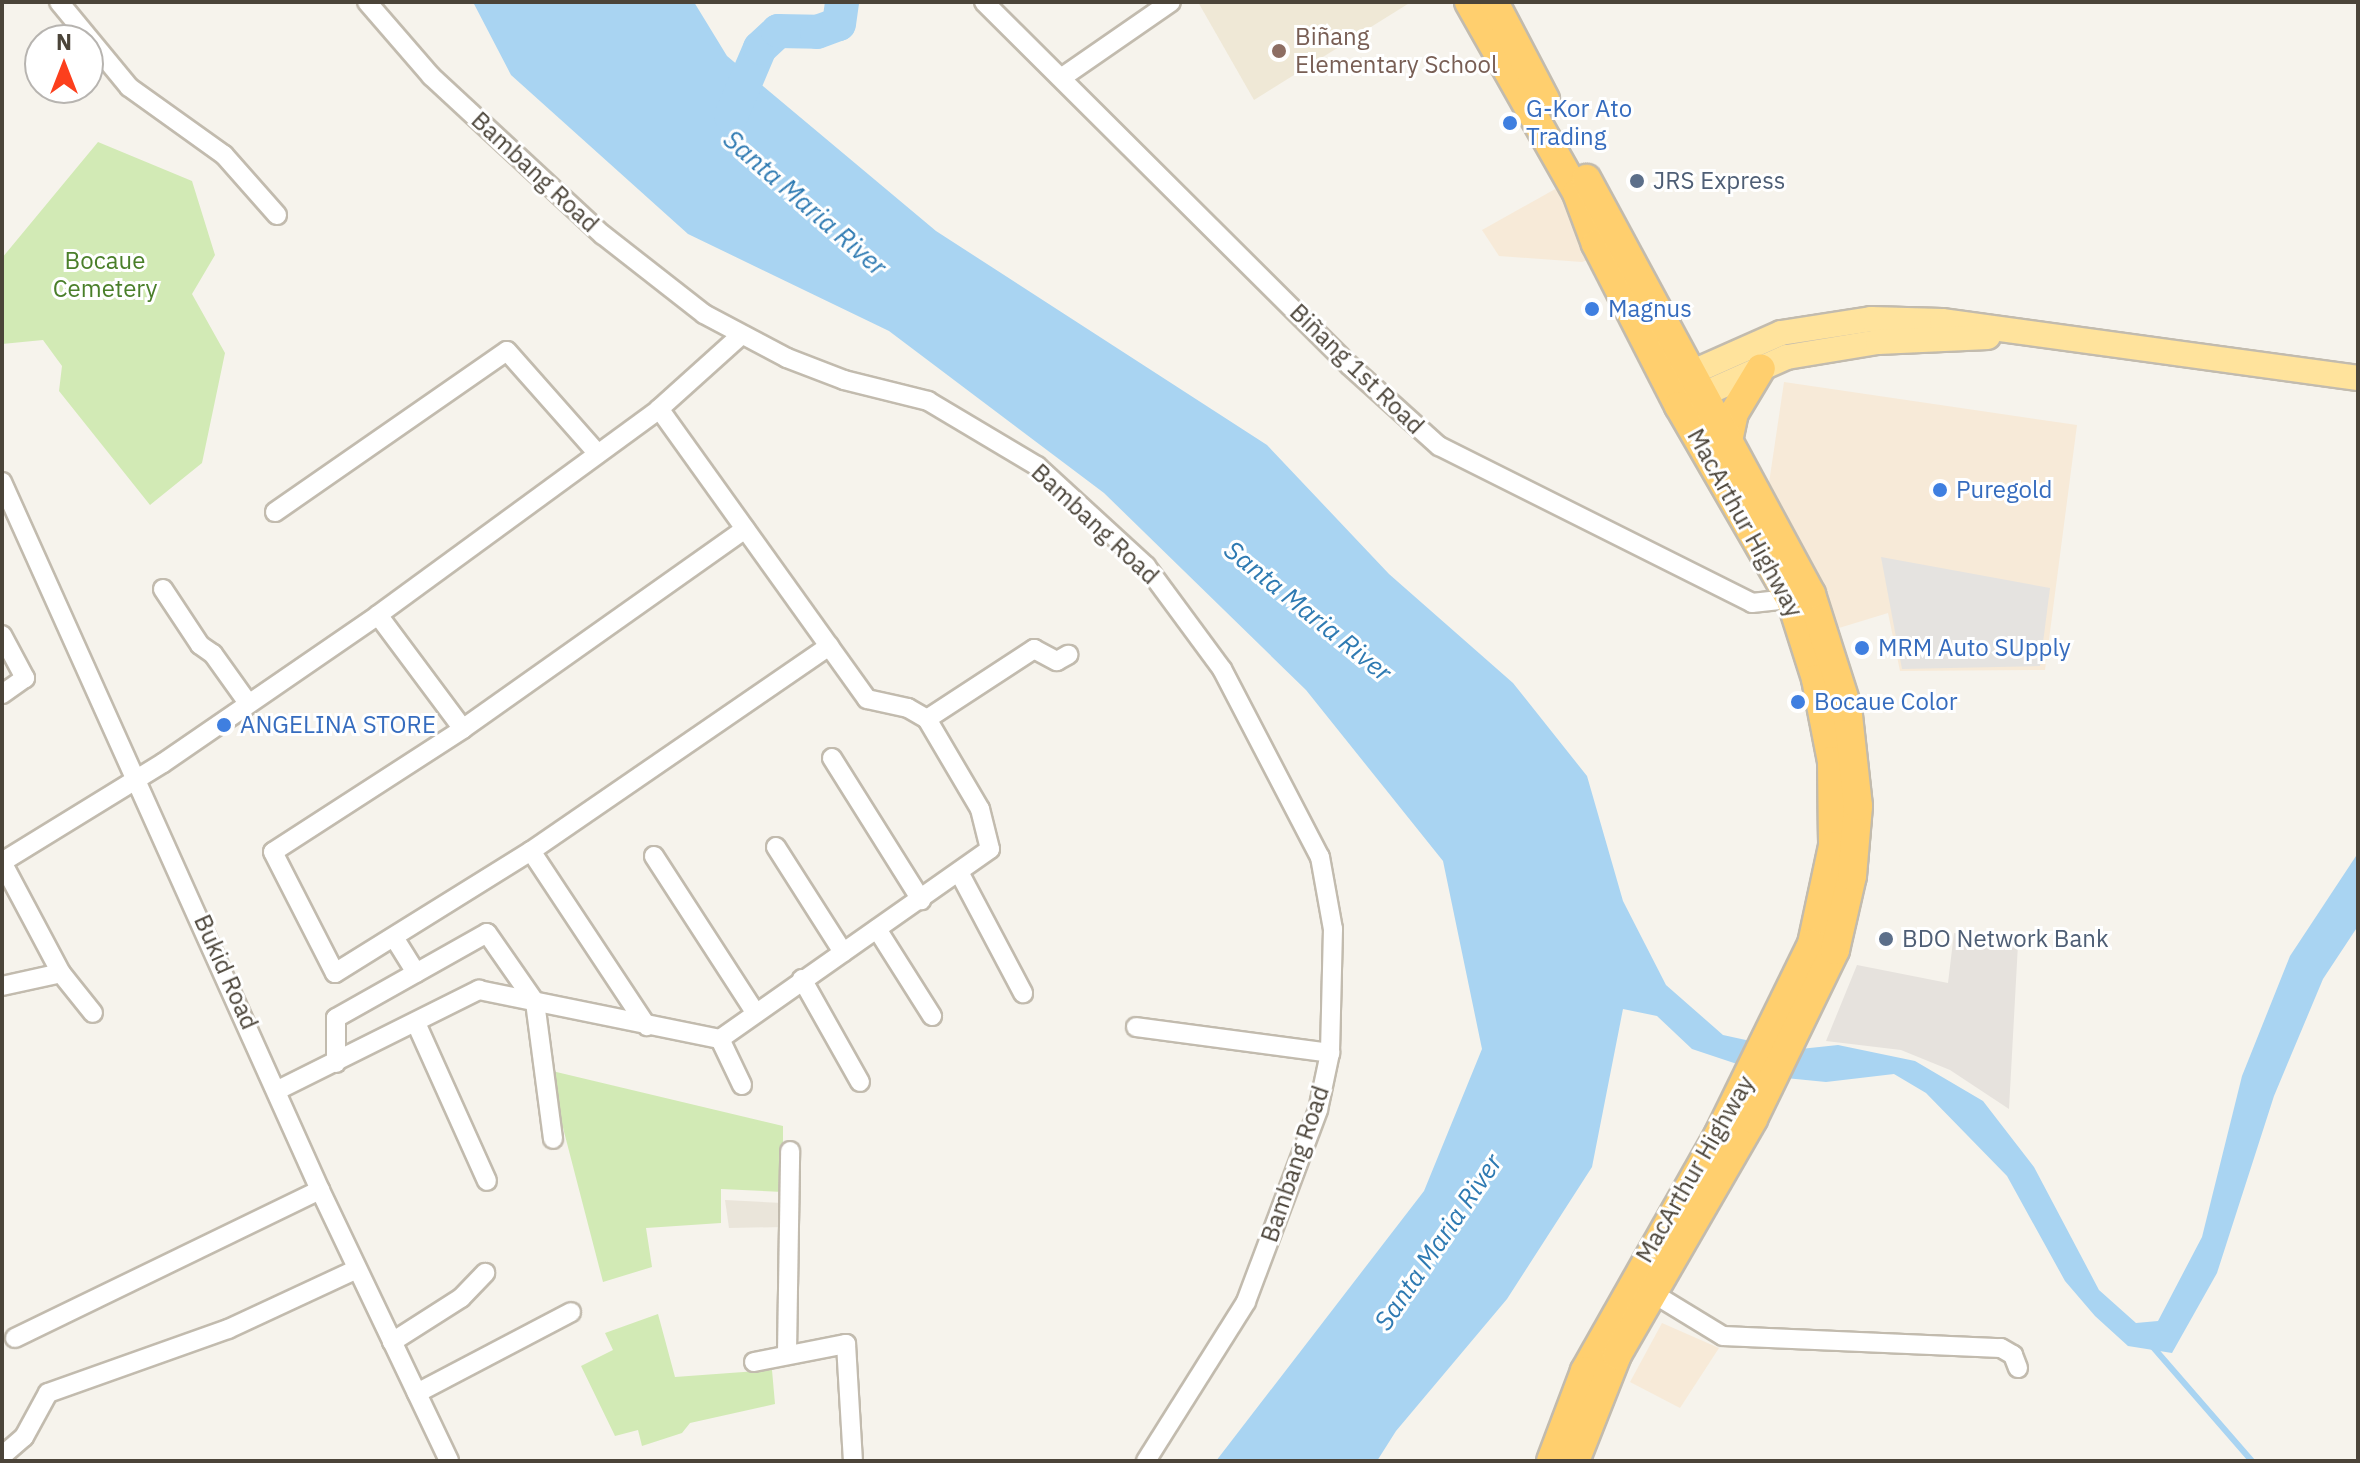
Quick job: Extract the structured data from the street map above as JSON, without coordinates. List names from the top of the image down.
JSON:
{
  "streets": {
    "highway": ["MacArthur Highway"],
    "street": ["Bambang Road", "Biñang 1st Road", "Bukid Road"]
  },
  "crossings": [
    ["Biñang 1st Road", "MacArthur Highway"]
  ],
  "water": ["Santa Maria River"],
  "parks": ["Bocaue Cemetery"],
  "places": [
    "Biñang Elementary School",
    "G-Kor Ato Trading",
    "JRS Express",
    "Magnus",
    "Puregold",
    "MRM Auto SUpply",
    "Bocaue Color",
    "ANGELINA STORE",
    "BDO Network Bank"
  ],
  "north": "top"
}
